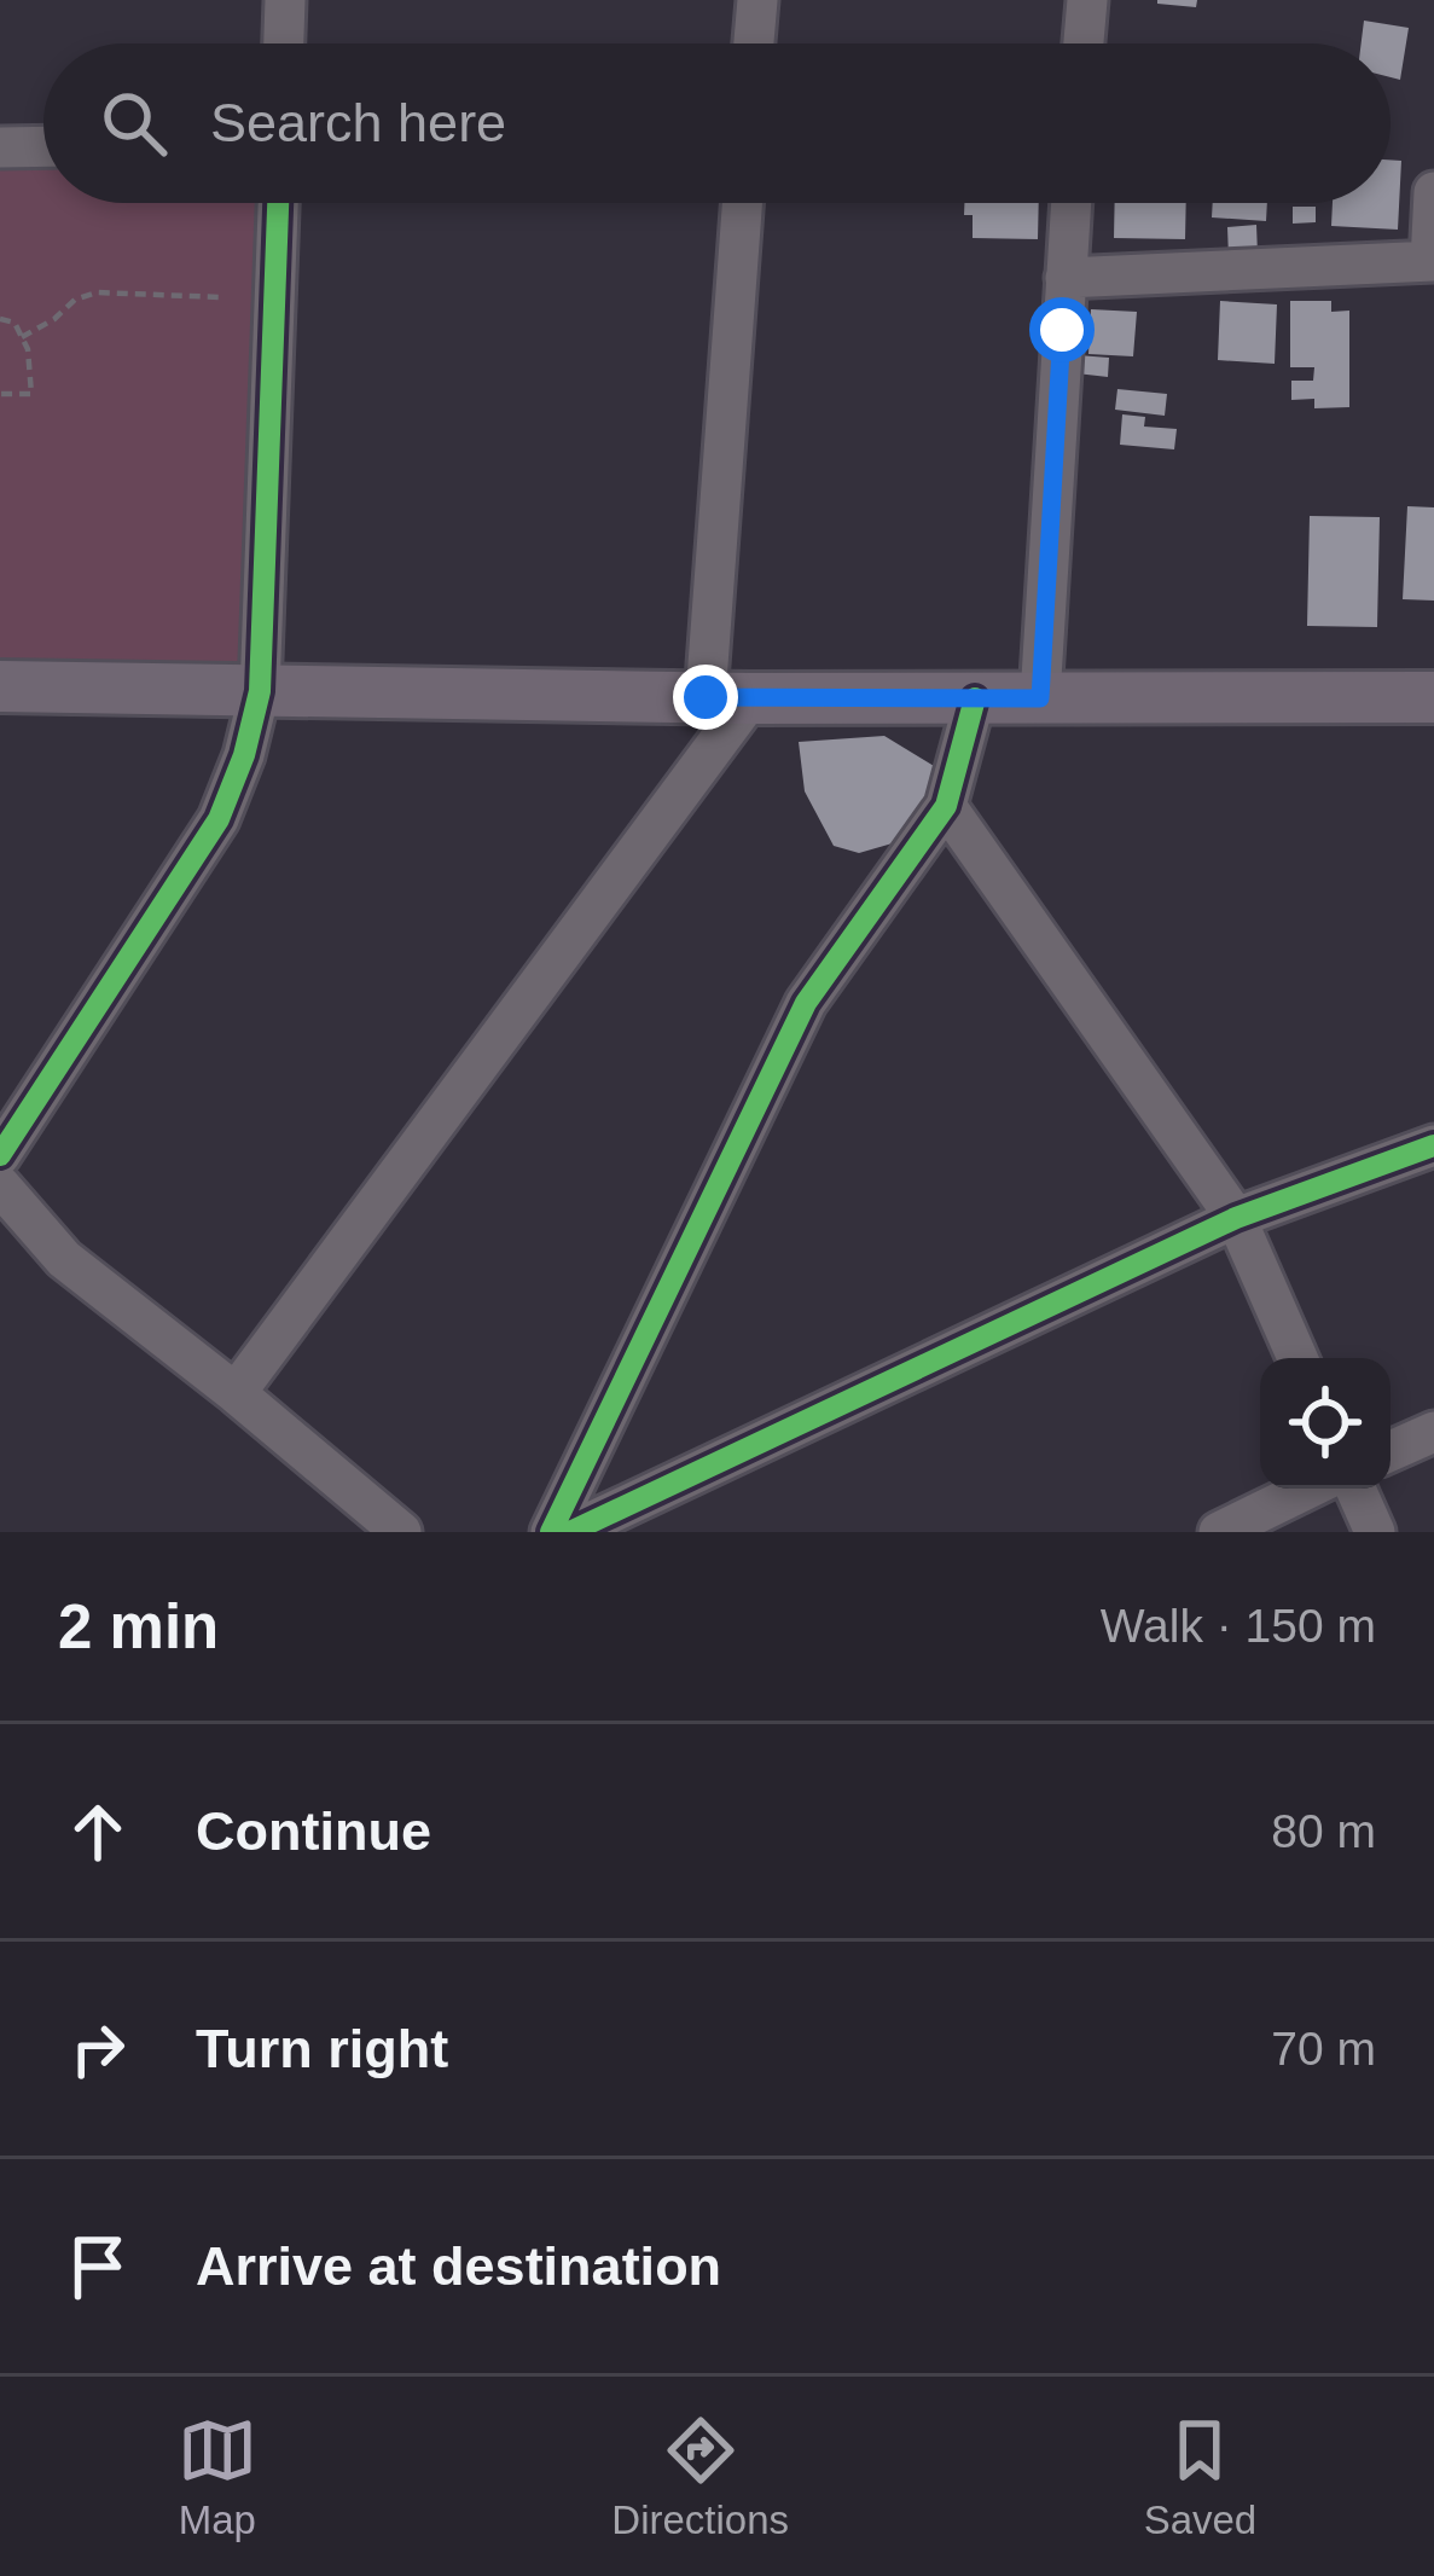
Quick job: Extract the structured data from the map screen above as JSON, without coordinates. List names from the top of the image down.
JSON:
{
  "page": {
    "search": "Search here",
    "heading": ["2 min", "Walk · 150 m"],
    "list": [
      ["Continue", "80 m"],
      ["Turn right", "70 m"],
      "Arrive at destination"
    ],
    "nav": ["Map", "Directions", "Saved"]
  }
}
